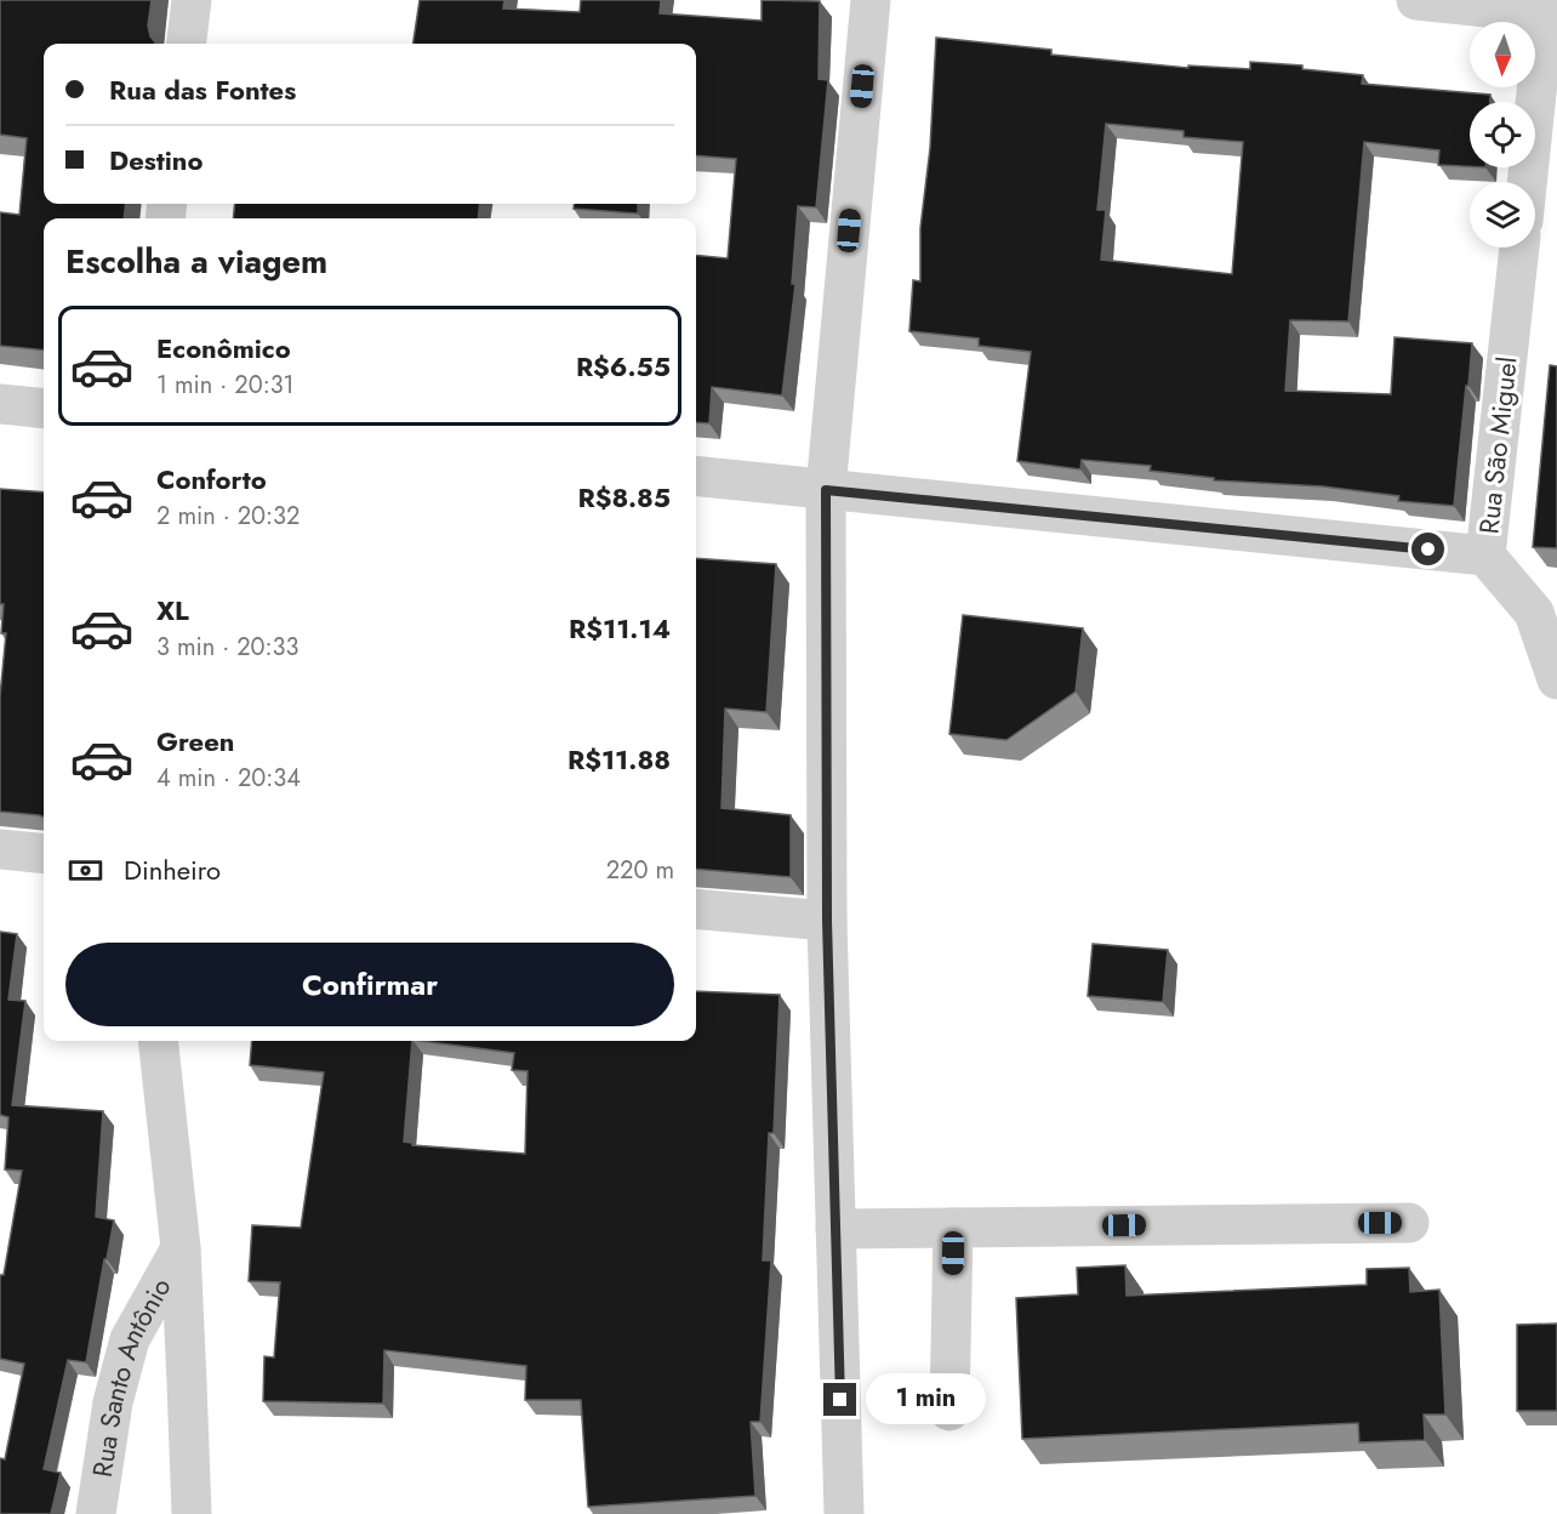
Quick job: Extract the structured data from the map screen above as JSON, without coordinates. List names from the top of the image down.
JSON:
{
  "streets": {
    "street": ["Rua São Miguel", "Rua Santo Antônio"]
  },
  "north": "bottom",
  "page": {
    "banner": ["Rua das Fontes", "Destino"],
    "heading": "Escolha a viagem",
    "list": [
      {
        "name": "Econômico",
        "note": "1 min · 20:31",
        "value": "R$6.55"
      },
      {
        "name": "Conforto",
        "note": "2 min · 20:32",
        "value": "R$8.85"
      },
      {
        "name": "XL",
        "note": "3 min · 20:33",
        "value": "R$11.14"
      },
      {
        "name": "Green",
        "note": "4 min · 20:34",
        "value": "R$11.88"
      }
    ],
    "pay": ["Dinheiro", "220 m"],
    "buttons": "Confirmar",
    "bubble": "1 min"
  }
}
